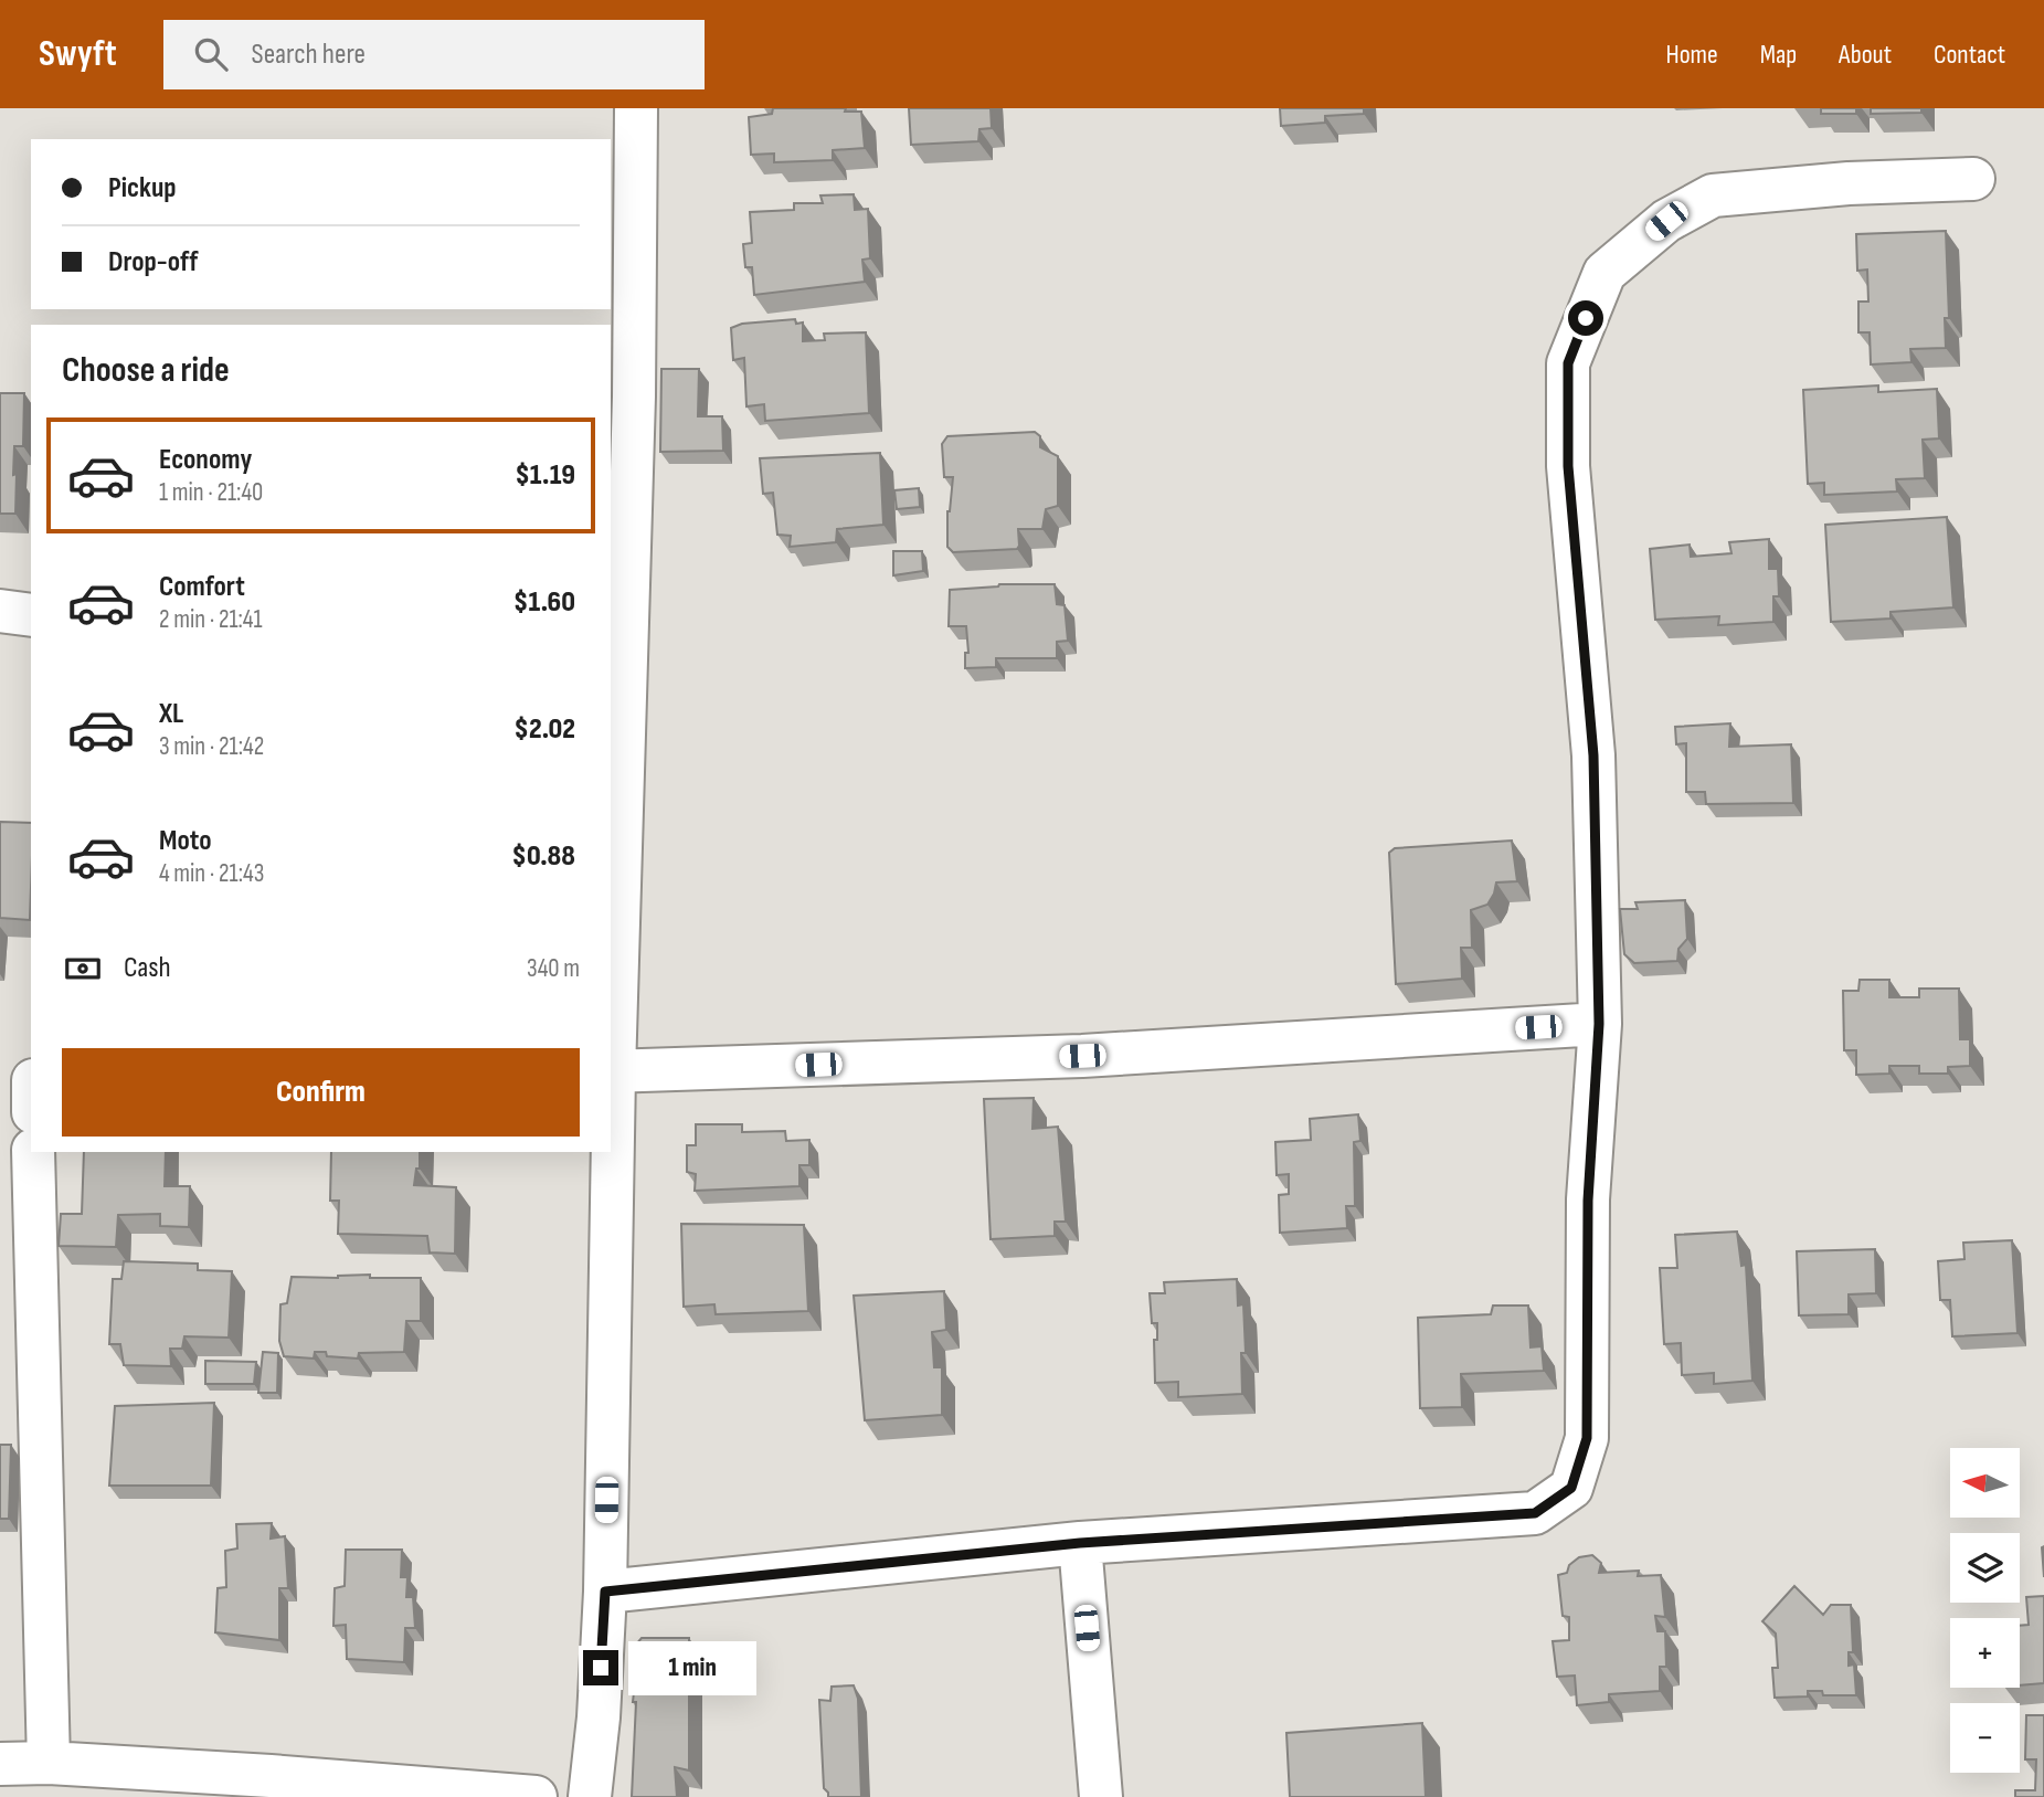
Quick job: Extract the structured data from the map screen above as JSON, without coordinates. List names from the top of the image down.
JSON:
{
  "north": "left",
  "page": {
    "header": "Swyft",
    "search": "Search here",
    "nav": [
      "Home",
      "Map",
      "About",
      "Contact"
    ],
    "banner": ["Pickup", "Drop-off"],
    "heading": "Choose a ride",
    "list": [
      {
        "name": "Economy",
        "note": "1 min · 21:40",
        "value": "$1.19"
      },
      {
        "name": "Comfort",
        "note": "2 min · 21:41",
        "value": "$1.60"
      },
      {
        "name": "XL",
        "note": "3 min · 21:42",
        "value": "$2.02"
      },
      {
        "name": "Moto",
        "note": "4 min · 21:43",
        "value": "$0.88"
      }
    ],
    "pay": ["Cash", "340 m"],
    "buttons": "Confirm",
    "map_buttons": ["+", "−"],
    "bubble": "1 min"
  }
}
